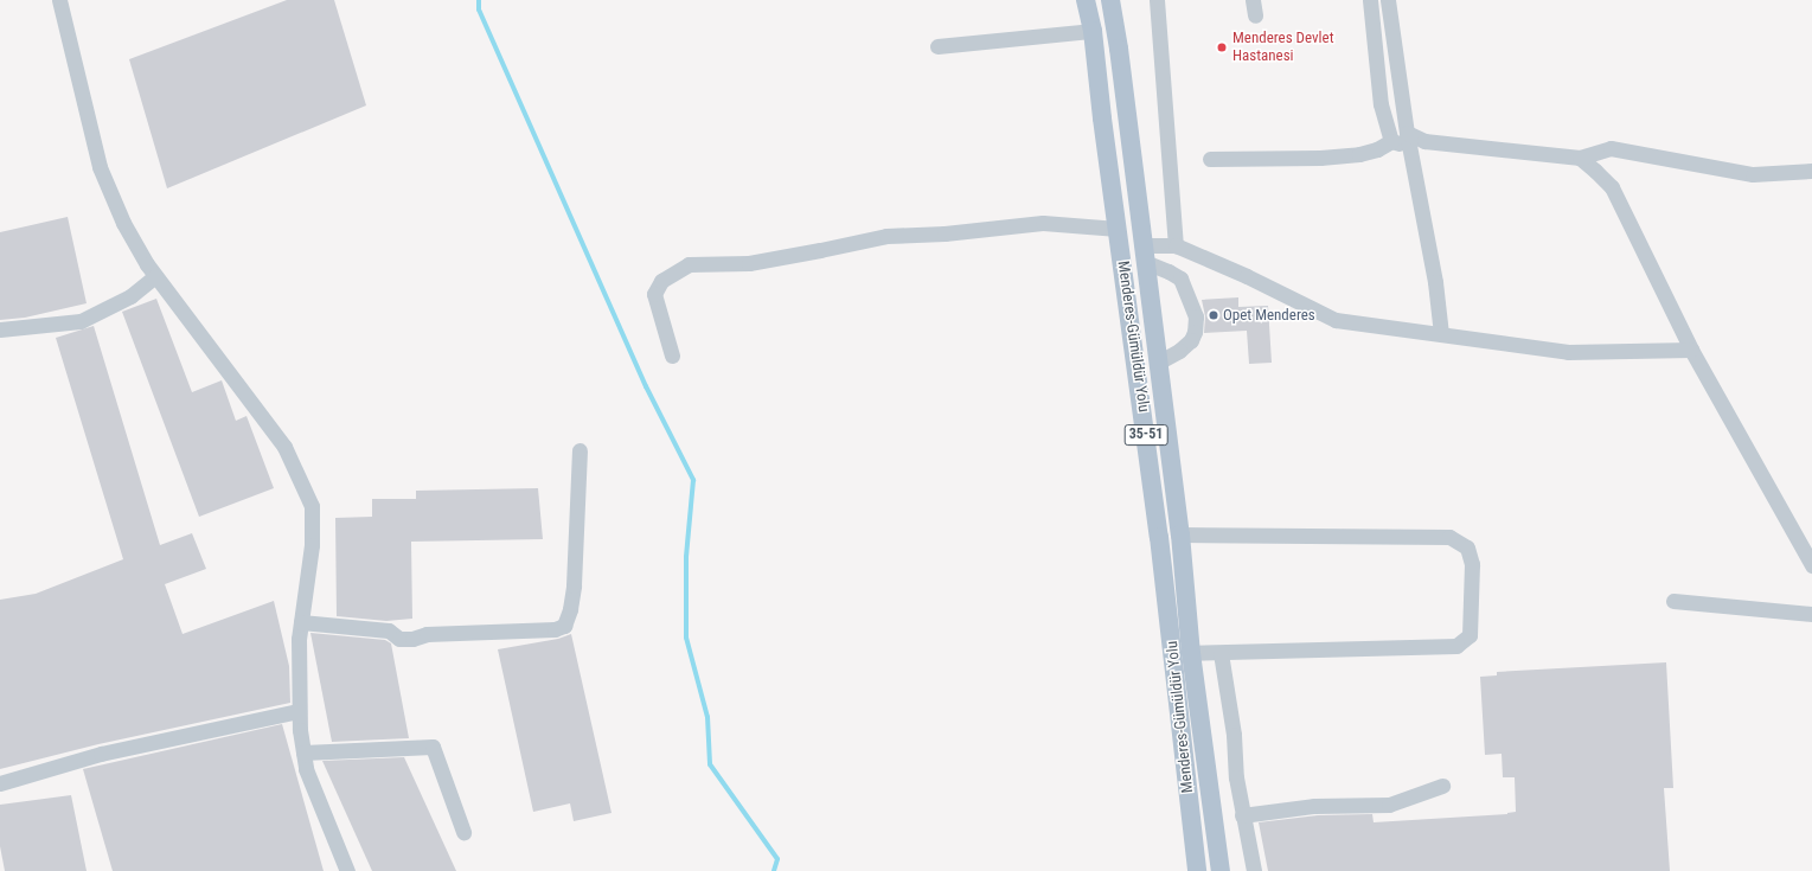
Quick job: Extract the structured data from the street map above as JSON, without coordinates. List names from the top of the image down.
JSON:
{
  "streets": {
    "main road": ["Menderes-Gümüldür Yolu", "35-51"]
  },
  "places": ["Menderes Devlet Hastanesi", "Opet Menderes"]
}
